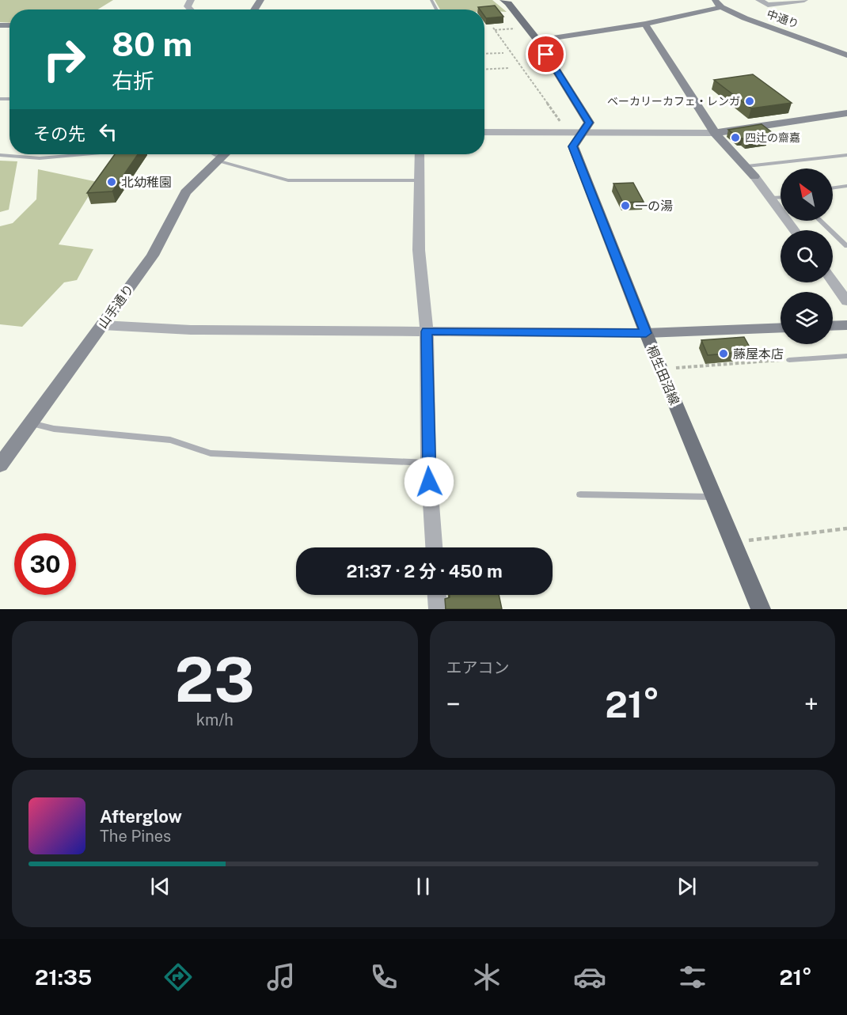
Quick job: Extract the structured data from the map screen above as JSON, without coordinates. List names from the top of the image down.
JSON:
{
  "streets": {
    "main road": ["桐生田沼線"],
    "street": ["中通り", "山手通り"]
  },
  "places": [
    "ベーカリーカフェ・レンガ",
    "四辻の齋嘉",
    "北幼稚園",
    "一の湯",
    "藤屋本店"
  ],
  "north": "top left",
  "page": {
    "turn": ["80 m", "右折"],
    "then": "その先",
    "limit": "30",
    "trip": "21:37 · 2 分 · 450 m",
    "tile": [
      ["23", "km/h"],
      "エアコン"
    ],
    "heat": ["−", "21°", "+"],
    "song": ["Afterglow", "The Pines"],
    "tabs": ["21:35", "21°"]
  }
}
